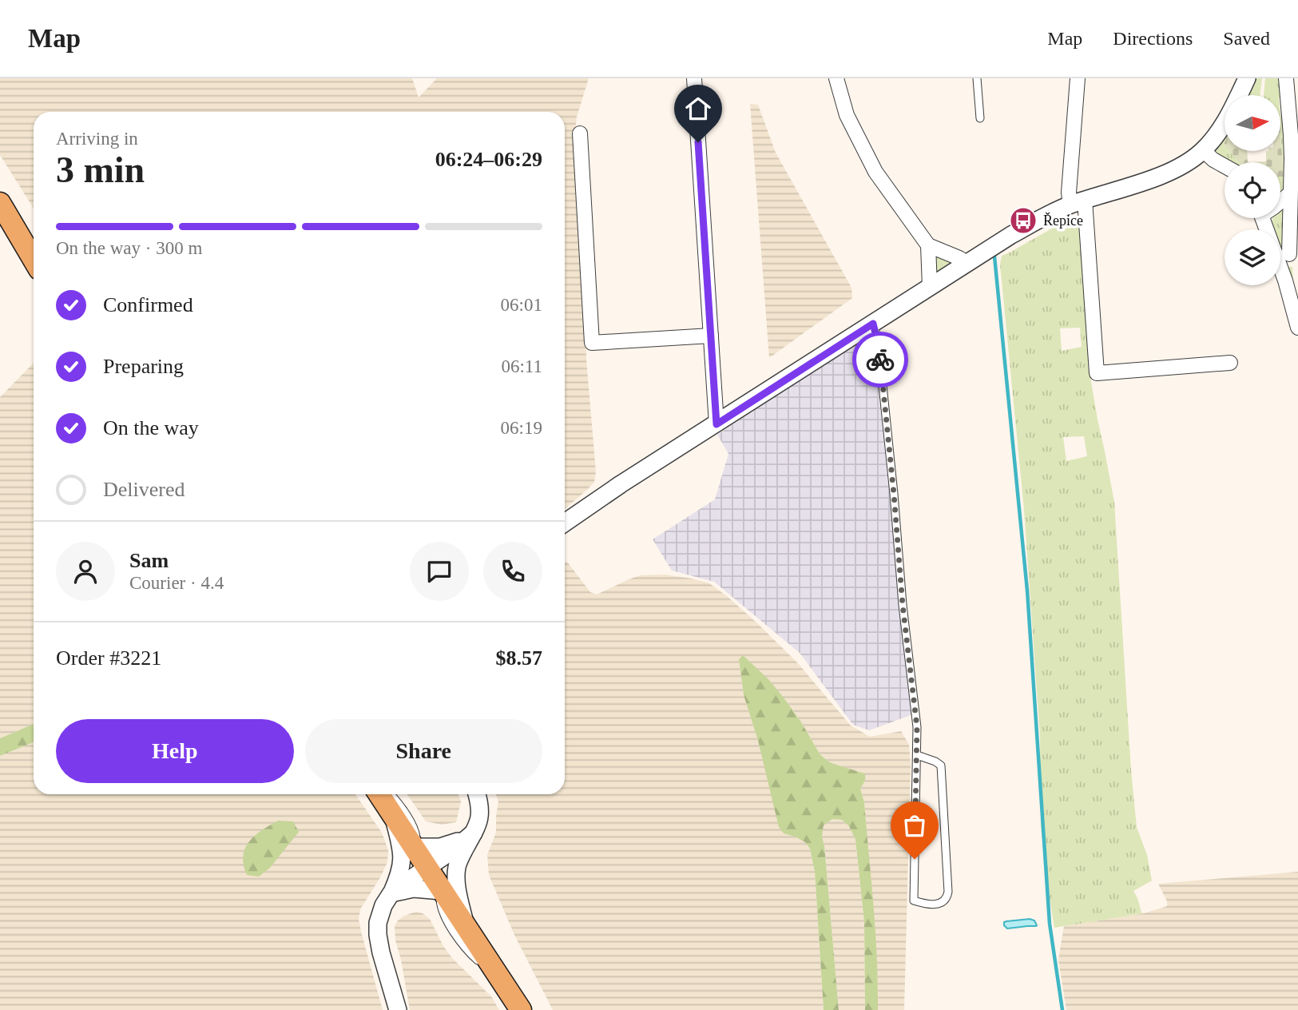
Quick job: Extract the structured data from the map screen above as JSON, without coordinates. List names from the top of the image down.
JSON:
{
  "places": {
    "bus stop": ["Řepice"]
  },
  "north": "right",
  "page": {
    "header": "Map",
    "nav": ["Map", "Directions", "Saved"],
    "heading": ["3 min", "Arriving in", "06:24–06:29"],
    "panel": [
      "Sam",
      "Courier · 4.4",
      "Order #3221",
      "$8.57"
    ],
    "bar": "On the way · 300 m",
    "list": [
      ["Confirmed", "06:01"],
      ["Preparing", "06:11"],
      ["On the way", "06:19"],
      "Delivered"
    ],
    "buttons": ["Help", "Share"]
  }
}
